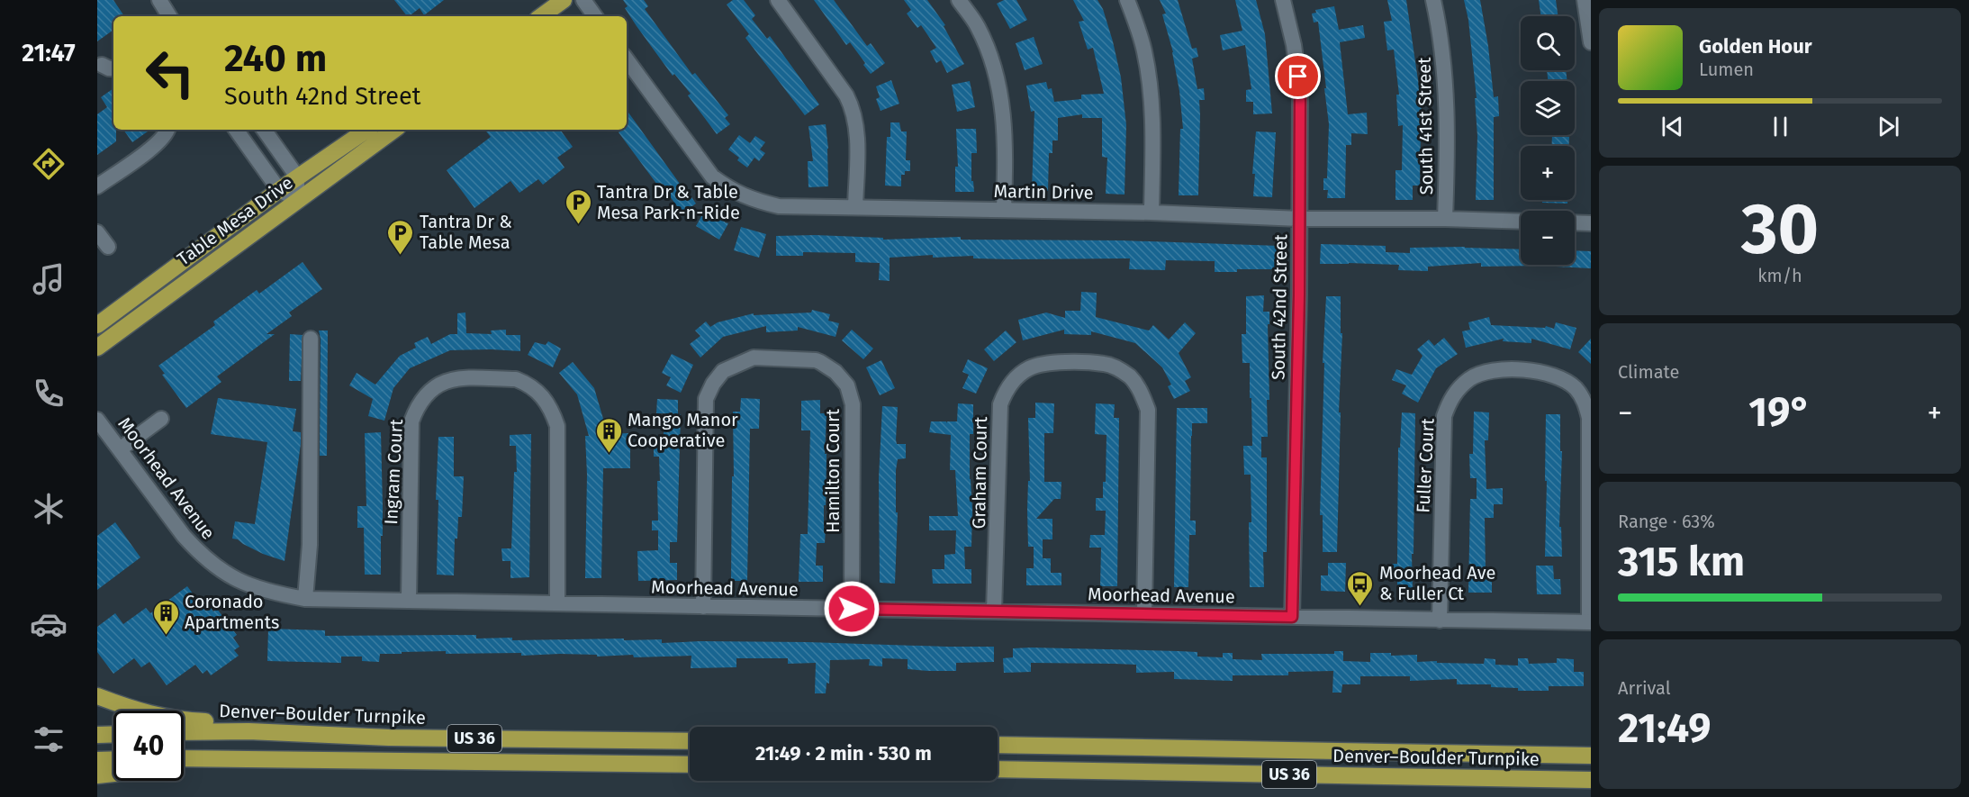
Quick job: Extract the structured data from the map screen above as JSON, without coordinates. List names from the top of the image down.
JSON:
{
  "streets": {
    "highway": ["Table Mesa Drive", "Denver–Boulder Turnpike", "US 36"],
    "street": [
      "South 41st Street",
      "Martin Drive",
      "South 42nd Street",
      "Fuller Court",
      "Hamilton Court",
      "Ingram Court",
      "Graham Court",
      "Moorhead Avenue"
    ]
  },
  "crossings": [
    ["South 41st Street", "Martin Drive"],
    ["Martin Drive", "South 42nd Street"],
    ["South 42nd Street", "Moorhead Avenue"],
    ["Fuller Court", "Moorhead Avenue"],
    ["Hamilton Court", "Moorhead Avenue"],
    ["Ingram Court", "Moorhead Avenue"],
    ["Graham Court", "Moorhead Avenue"]
  ],
  "places": {
    "parking": ["Tantra Dr & Table Mesa Park-n-Ride", "Tantra Dr & Table Mesa"],
    "building": ["Mango Manor Cooperative", "Coronado Apartments"],
    "bus stop": ["Moorhead Ave & Fuller Ct"]
  },
  "page": {
    "tabs": "21:47",
    "map_buttons": ["+", "−"],
    "turn": ["240 m", "South 42nd Street"],
    "song": ["Golden Hour", "Lumen"],
    "tile": [
      ["30", "km/h"],
      "Climate",
      ["Range · 63%", "315 km"],
      ["Arrival", "21:49"]
    ],
    "heat": ["−", "19°", "+"],
    "limit": "40",
    "trip": "21:49 · 2 min · 530 m"
  }
}
